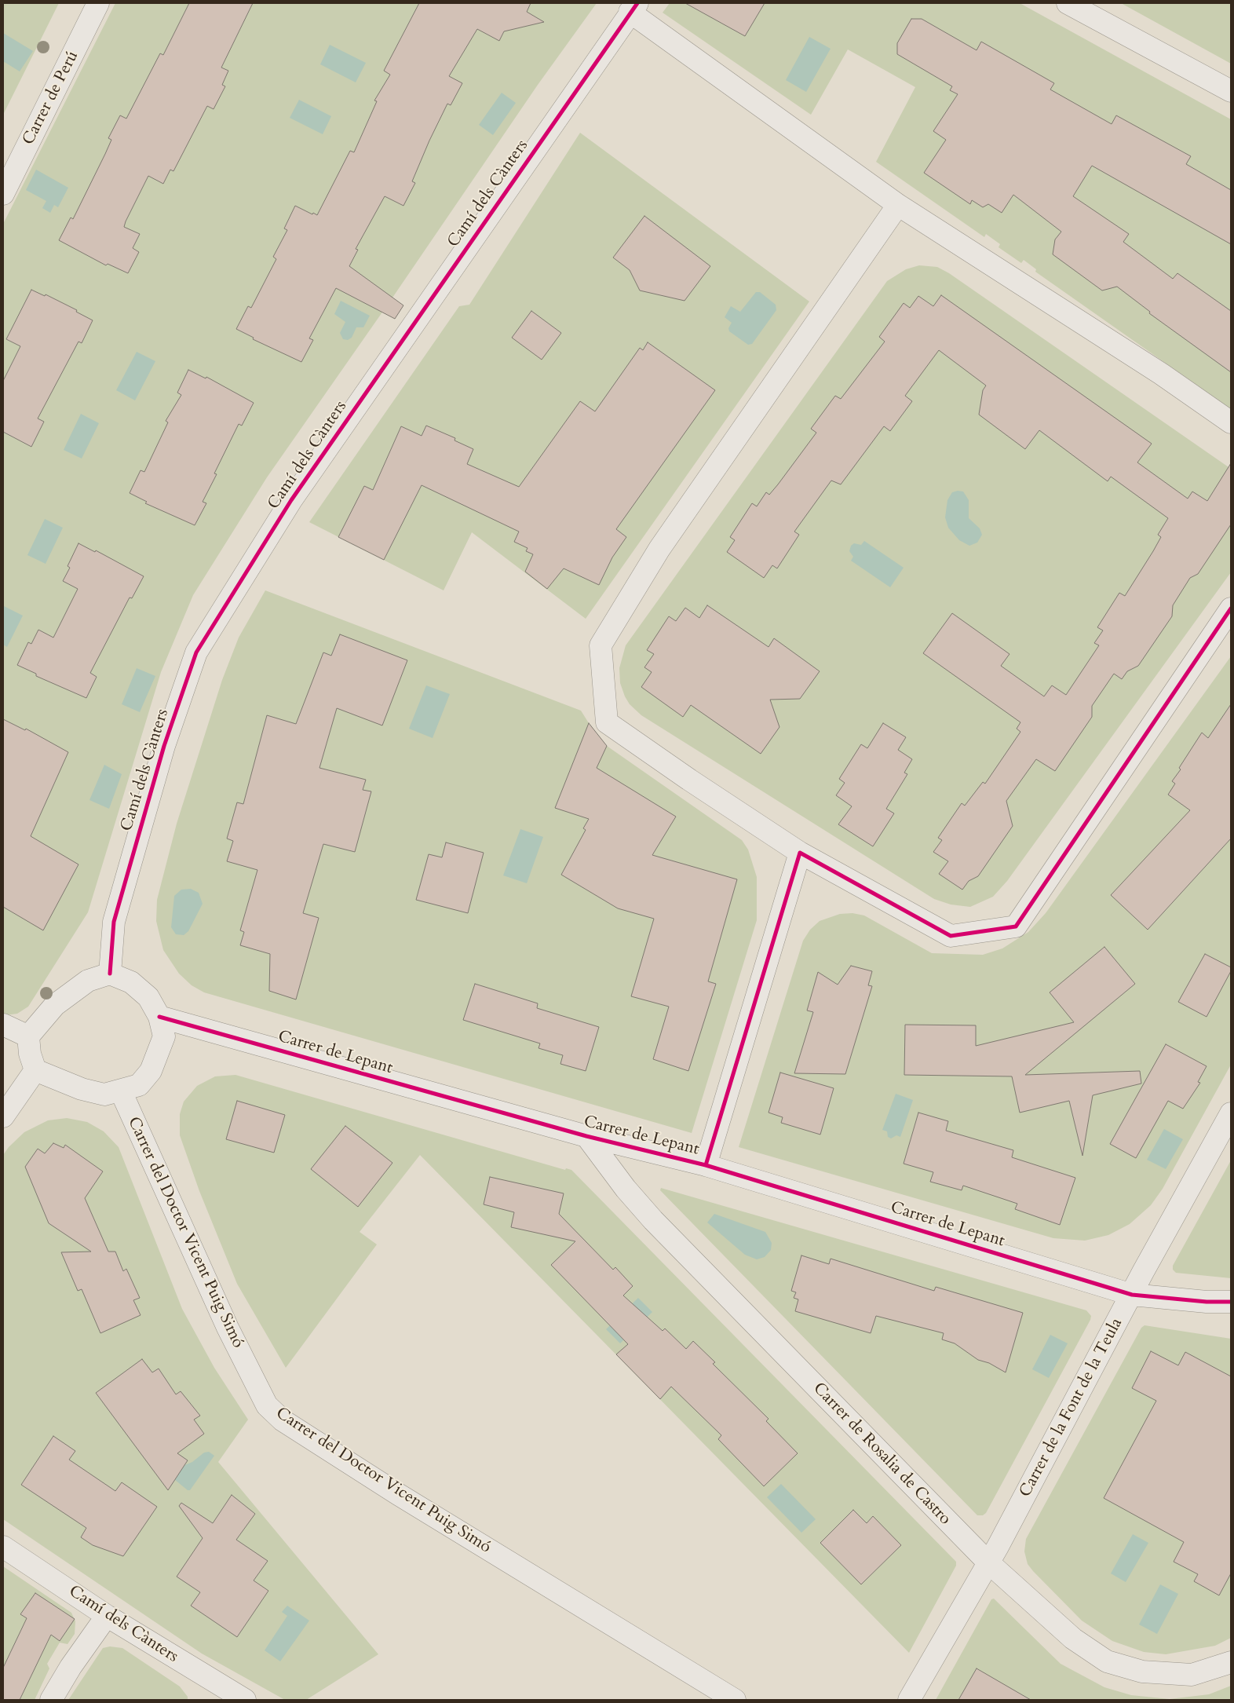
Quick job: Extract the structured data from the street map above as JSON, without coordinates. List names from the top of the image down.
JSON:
{
  "streets": {
    "street": [
      "Carrer de Perú",
      "Camí dels Cànters",
      "Carrer de Lepant",
      "Carrer del Doctor Vicent Puig Simó",
      "Carrer de la Font de la Teula",
      "Carrer de Rosalia de Castro"
    ]
  },
  "crossings": [
    ["Camí dels Cànters", "Carrer de Lepant"],
    ["Camí dels Cànters", "Carrer del Doctor Vicent Puig Simó"],
    ["Carrer de Lepant", "Carrer del Doctor Vicent Puig Simó"],
    ["Carrer de Lepant", "Carrer de la Font de la Teula"],
    ["Carrer de Lepant", "Carrer de Rosalia de Castro"],
    ["Carrer de la Font de la Teula", "Carrer de Rosalia de Castro"]
  ]
}
